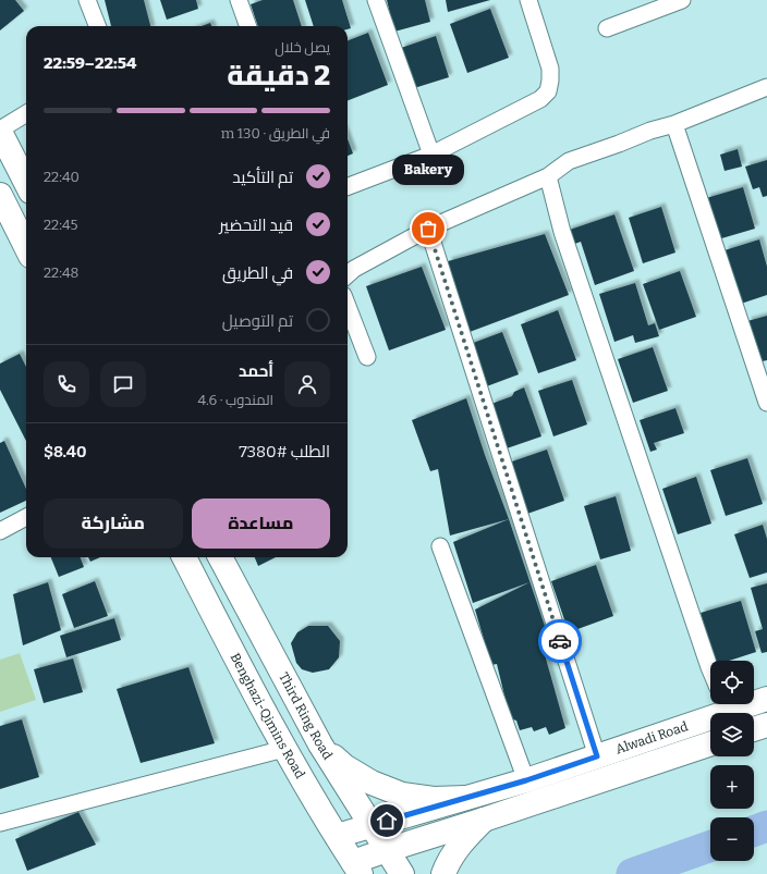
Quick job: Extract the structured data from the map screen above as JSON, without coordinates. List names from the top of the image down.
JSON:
{
  "streets": {
    "main road": ["Benghazi-Qimins Road", "Third Ring Road", "Alwadi Road"]
  },
  "crossings": [
    ["Benghazi-Qimins Road", "Alwadi Road"],
    ["Third Ring Road", "Alwadi Road"]
  ],
  "places": ["Bakery"],
  "page": {
    "heading": ["2 دقيقة", "يصل خلال", "22:54–22:59"],
    "panel": [
      "أحمد",
      "المندوب · 4.6",
      "الطلب #7380",
      "$8.40"
    ],
    "bar": "في الطريق · 130 m",
    "list": [
      ["تم التأكيد", "22:40"],
      ["قيد التحضير", "22:45"],
      ["في الطريق", "22:48"],
      "تم التوصيل"
    ],
    "bubble": "Bakery",
    "buttons": ["مساعدة", "مشاركة"],
    "map_buttons": ["+", "−"]
  }
}
